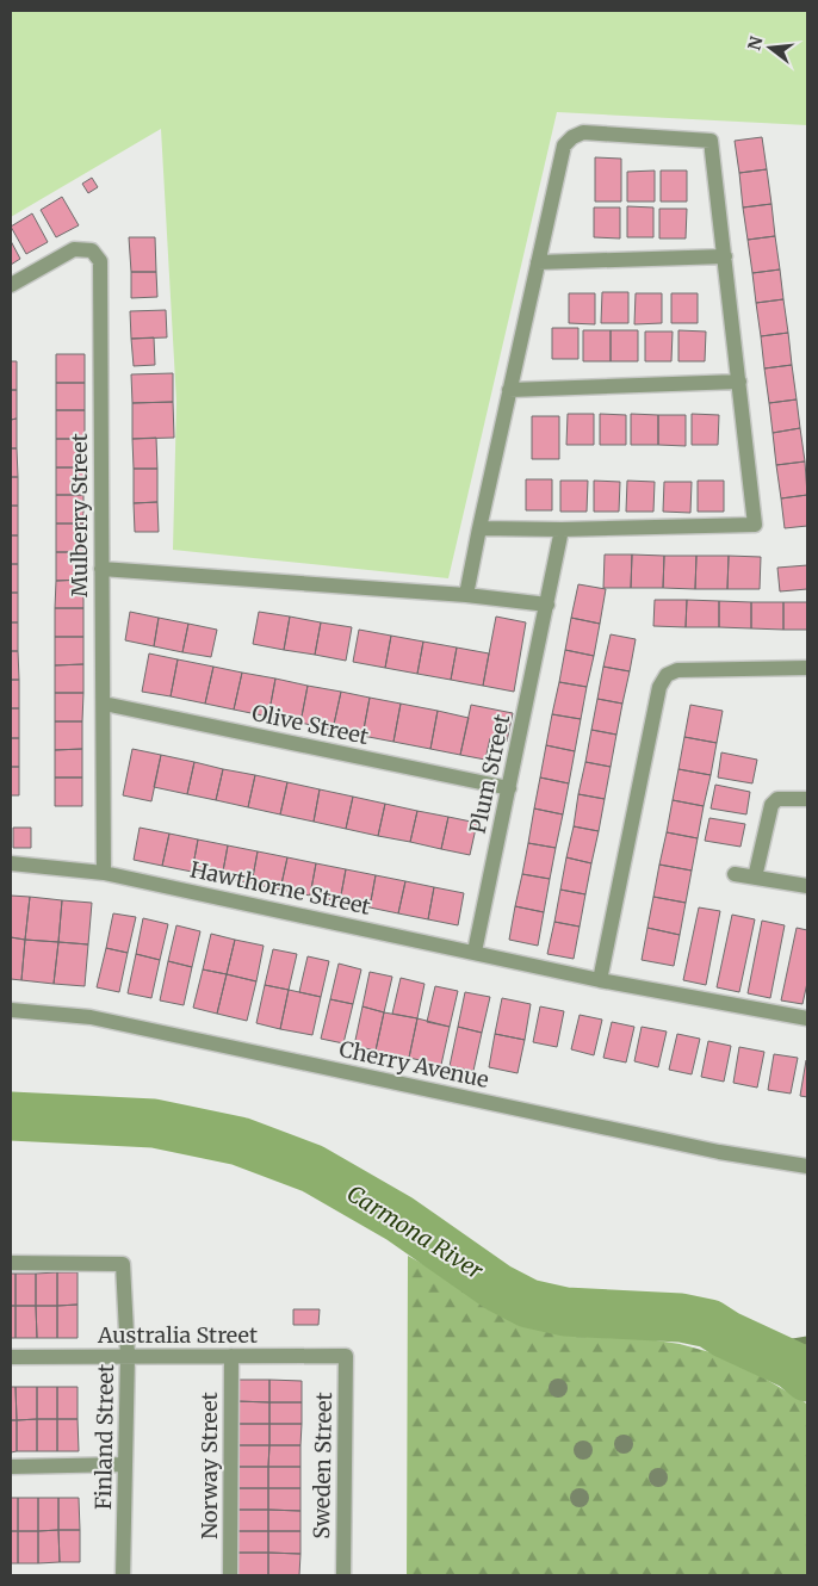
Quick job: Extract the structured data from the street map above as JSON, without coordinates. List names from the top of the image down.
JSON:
{
  "streets": {
    "street": [
      "Mulberry Street",
      "Olive Street",
      "Plum Street",
      "Hawthorne Street",
      "Cherry Avenue",
      "Australia Street",
      "Finland Street",
      "Norway Street",
      "Sweden Street"
    ]
  },
  "crossings": [
    ["Mulberry Street", "Olive Street"],
    ["Mulberry Street", "Hawthorne Street"],
    ["Olive Street", "Plum Street"],
    ["Plum Street", "Hawthorne Street"],
    ["Australia Street", "Finland Street"],
    ["Australia Street", "Norway Street"],
    ["Australia Street", "Sweden Street"]
  ],
  "water": ["Carmona River"],
  "north": "left"
}
